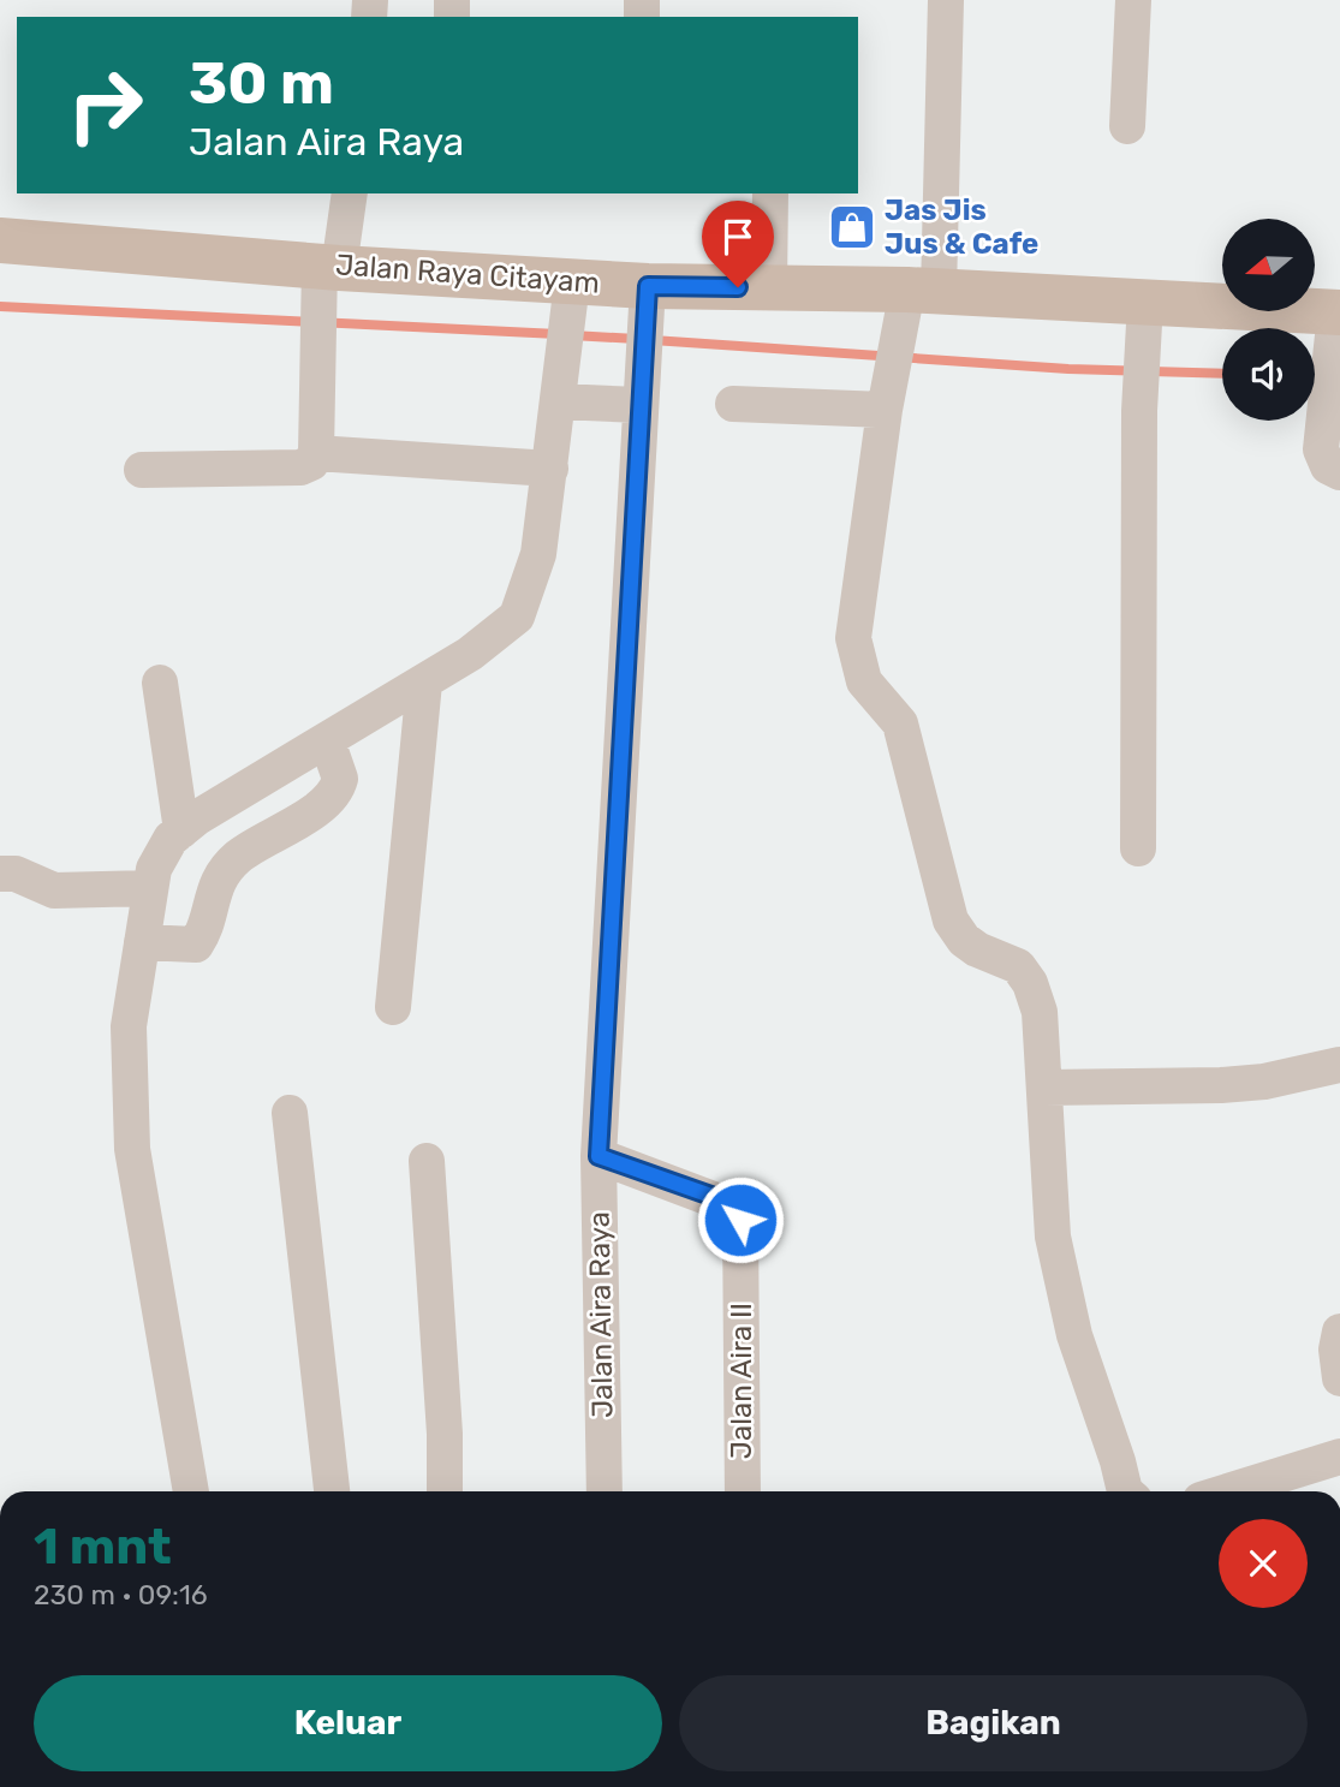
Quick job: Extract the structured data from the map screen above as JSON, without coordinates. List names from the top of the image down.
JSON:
{
  "streets": {
    "main road": ["Jalan Raya Citayam"],
    "street": ["Jalan Aira Raya", "Jalan Aira II"]
  },
  "crossings": [
    ["Jalan Raya Citayam", "Jalan Aira Raya"],
    ["Jalan Aira Raya", "Jalan Aira II"]
  ],
  "places": {
    "shop": ["Jas Jis Jus & Cafe"]
  },
  "north": "left",
  "page": {
    "turn": ["30 m", "Jalan Aira Raya"],
    "heading": ["1 mnt", "230 m · 09:16"],
    "buttons": ["Keluar", "Bagikan"]
  }
}
